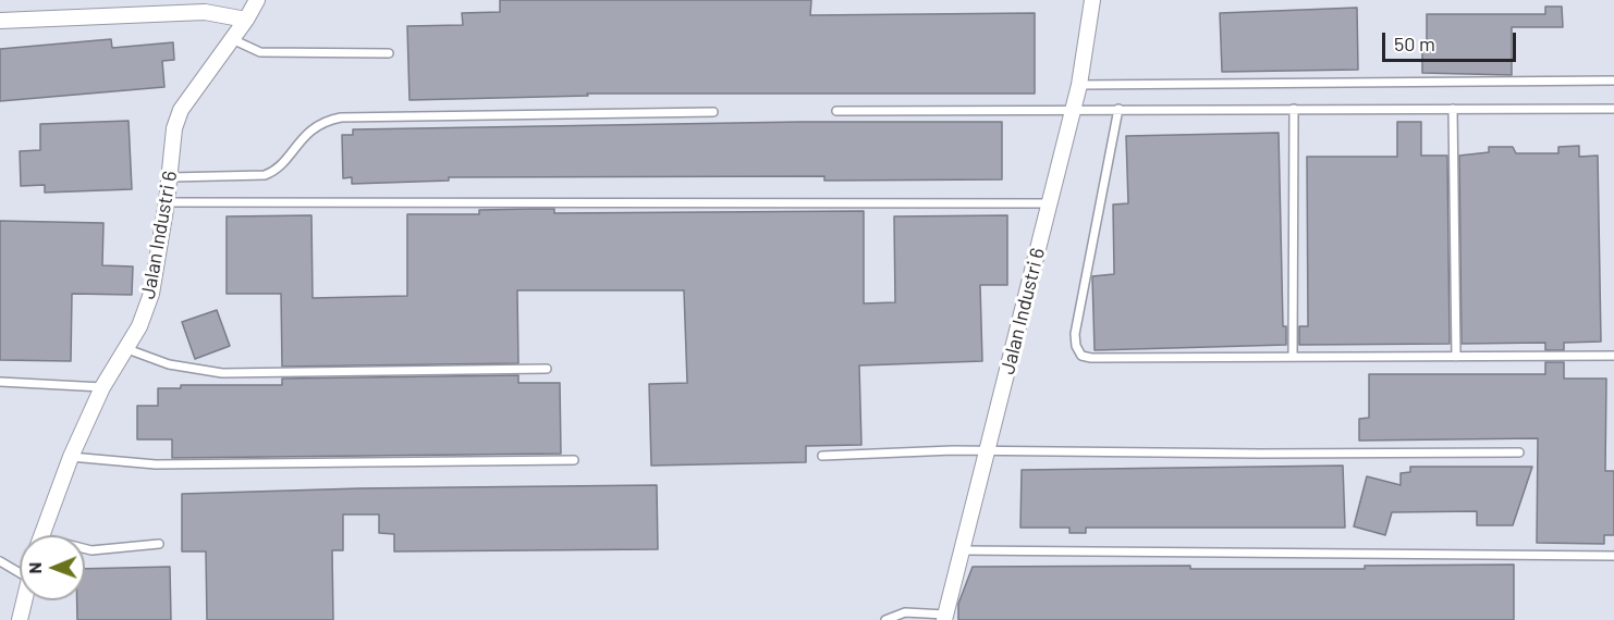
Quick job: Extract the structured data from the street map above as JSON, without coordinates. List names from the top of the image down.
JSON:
{
  "streets": {
    "street": ["Jalan Industri 6"]
  },
  "scale_bar": "50 m",
  "north": "left"
}
